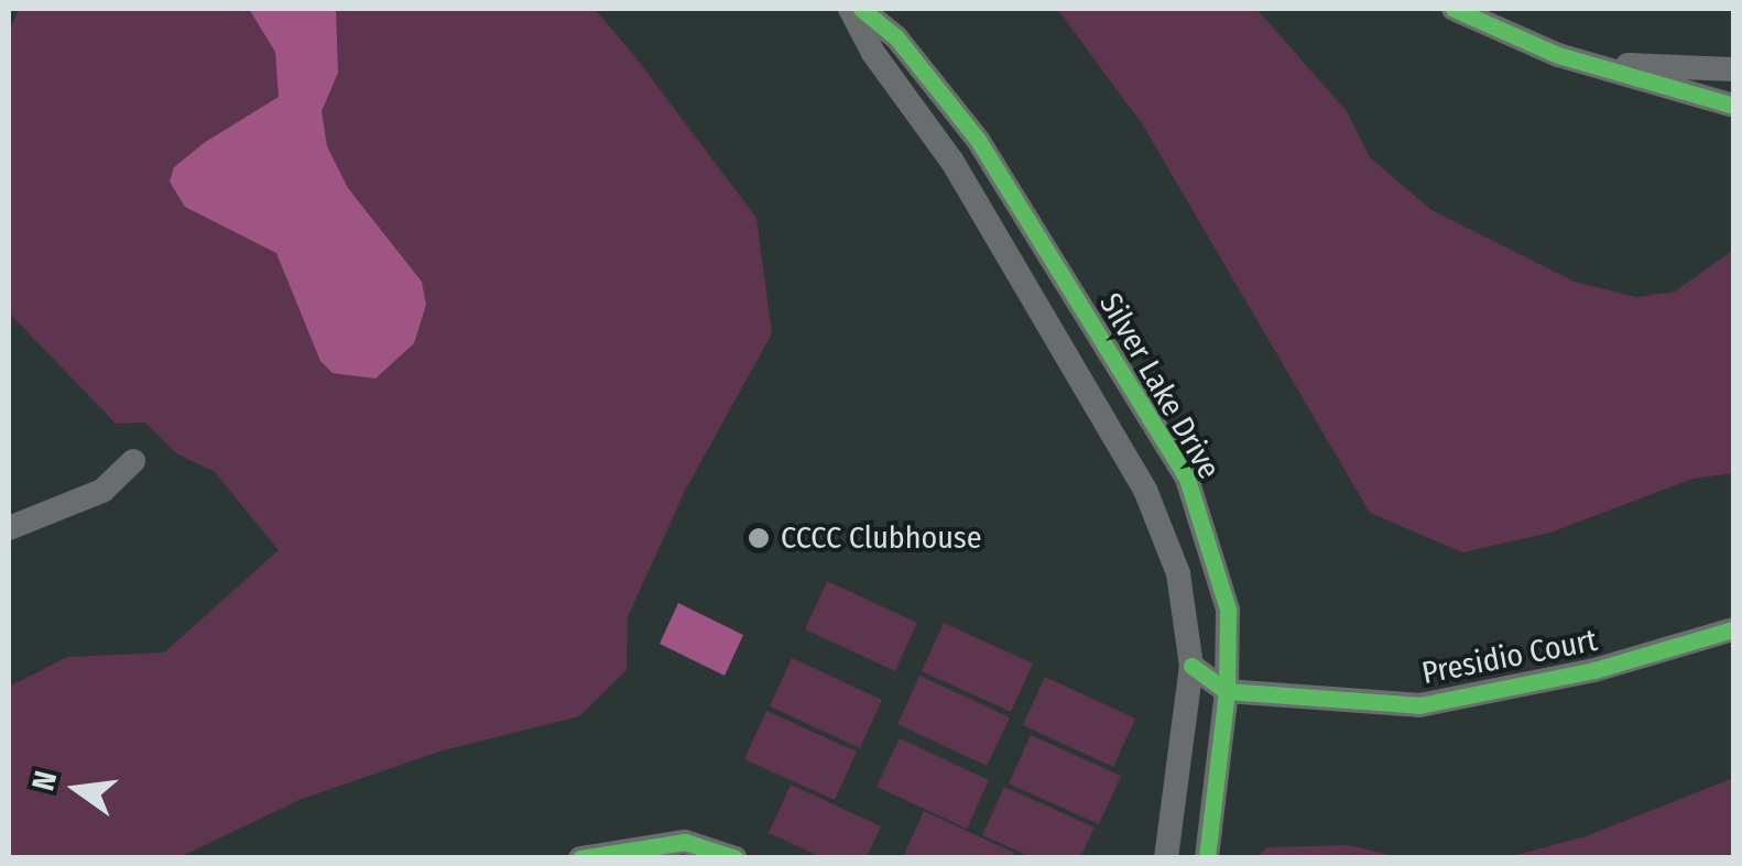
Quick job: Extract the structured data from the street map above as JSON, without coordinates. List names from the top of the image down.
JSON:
{
  "streets": {
    "street": ["Silver Lake Drive", "Presidio Court"]
  },
  "crossings": [
    ["Silver Lake Drive", "Presidio Court"]
  ],
  "places": ["CCCC Clubhouse"],
  "north": "left"
}
